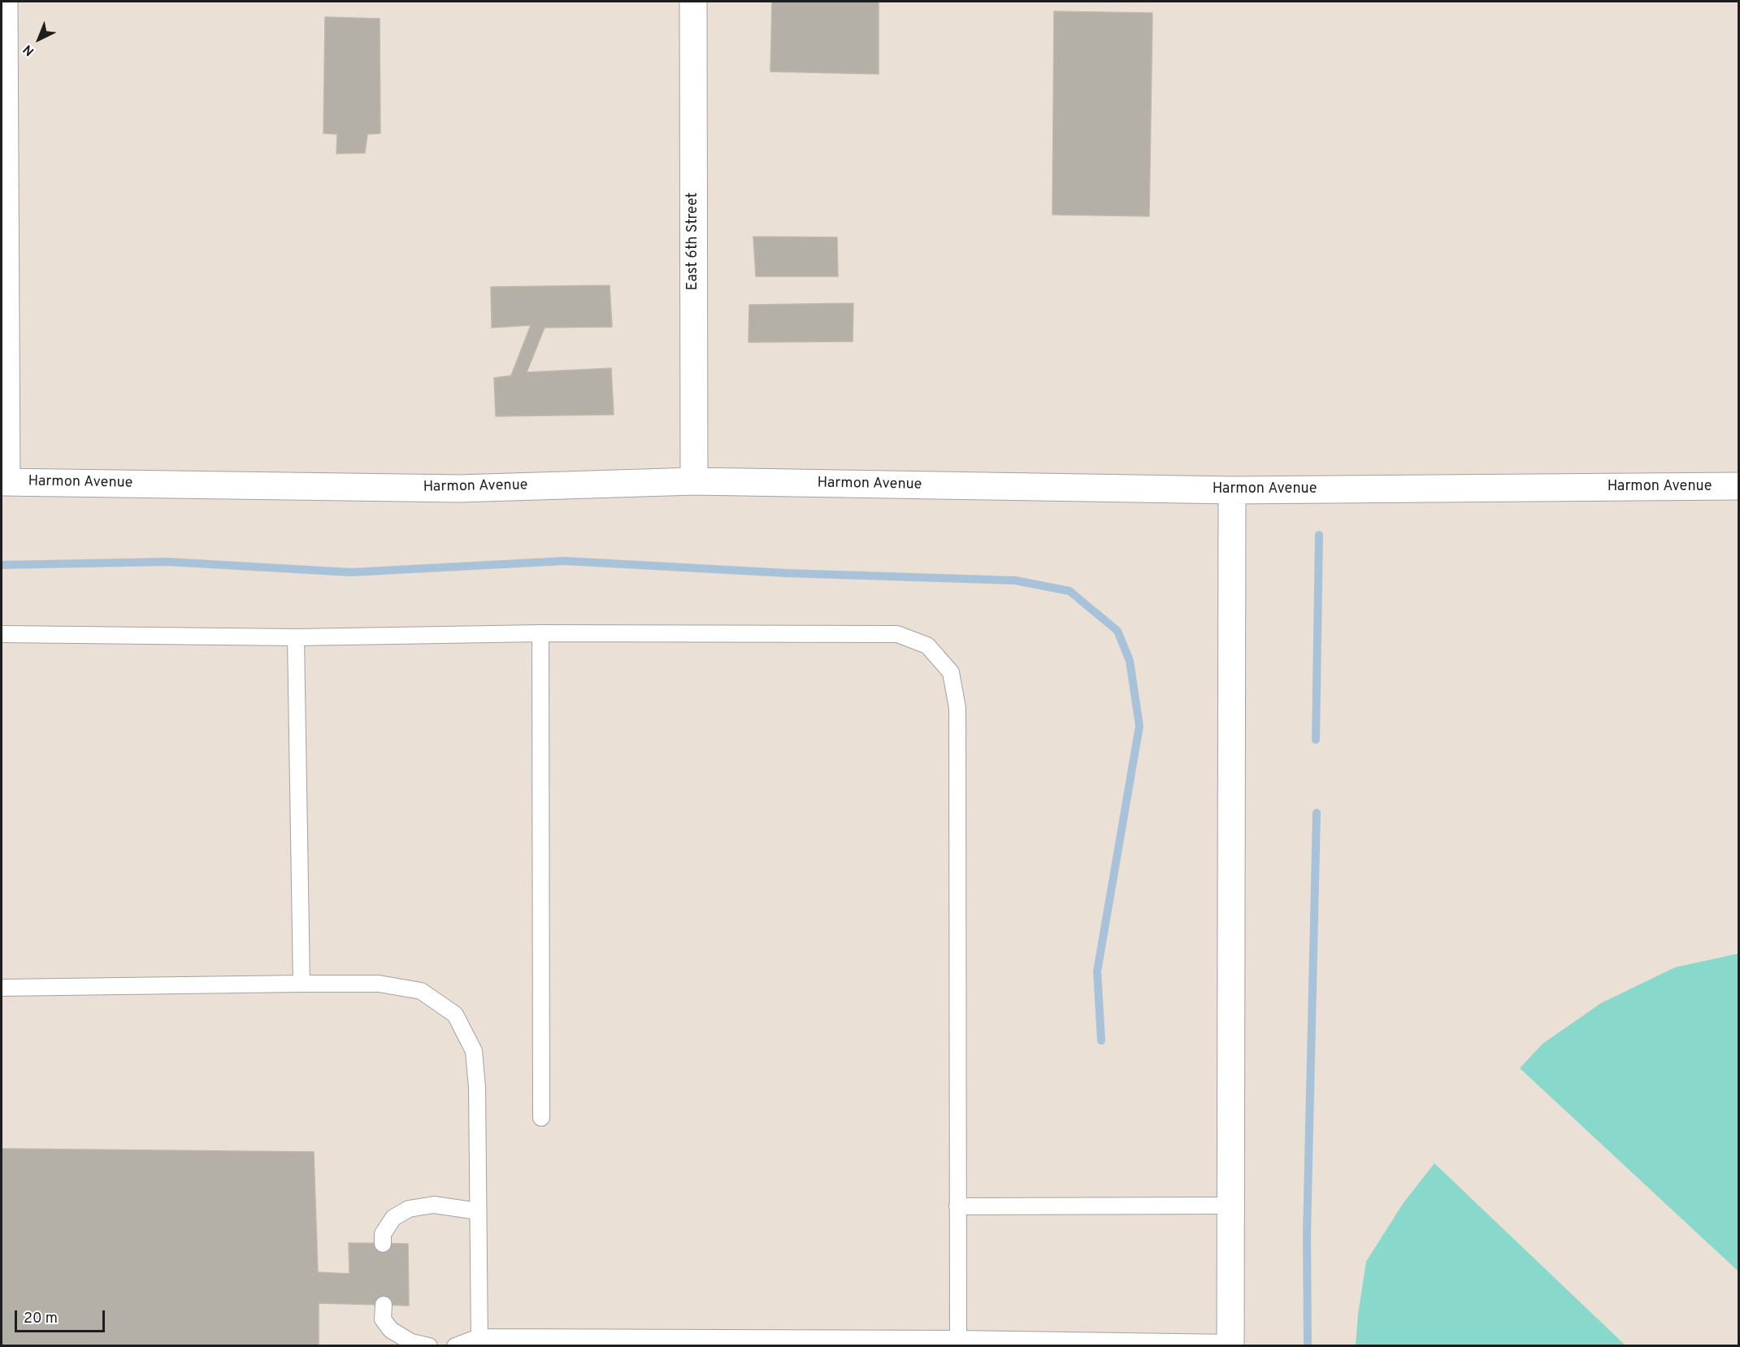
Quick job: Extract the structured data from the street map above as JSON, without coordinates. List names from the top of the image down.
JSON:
{
  "streets": {
    "street": ["East 6th Street", "Harmon Avenue"]
  },
  "crossings": [
    ["East 6th Street", "Harmon Avenue"]
  ],
  "scale_bar": "20 m",
  "north": "bottom left"
}
